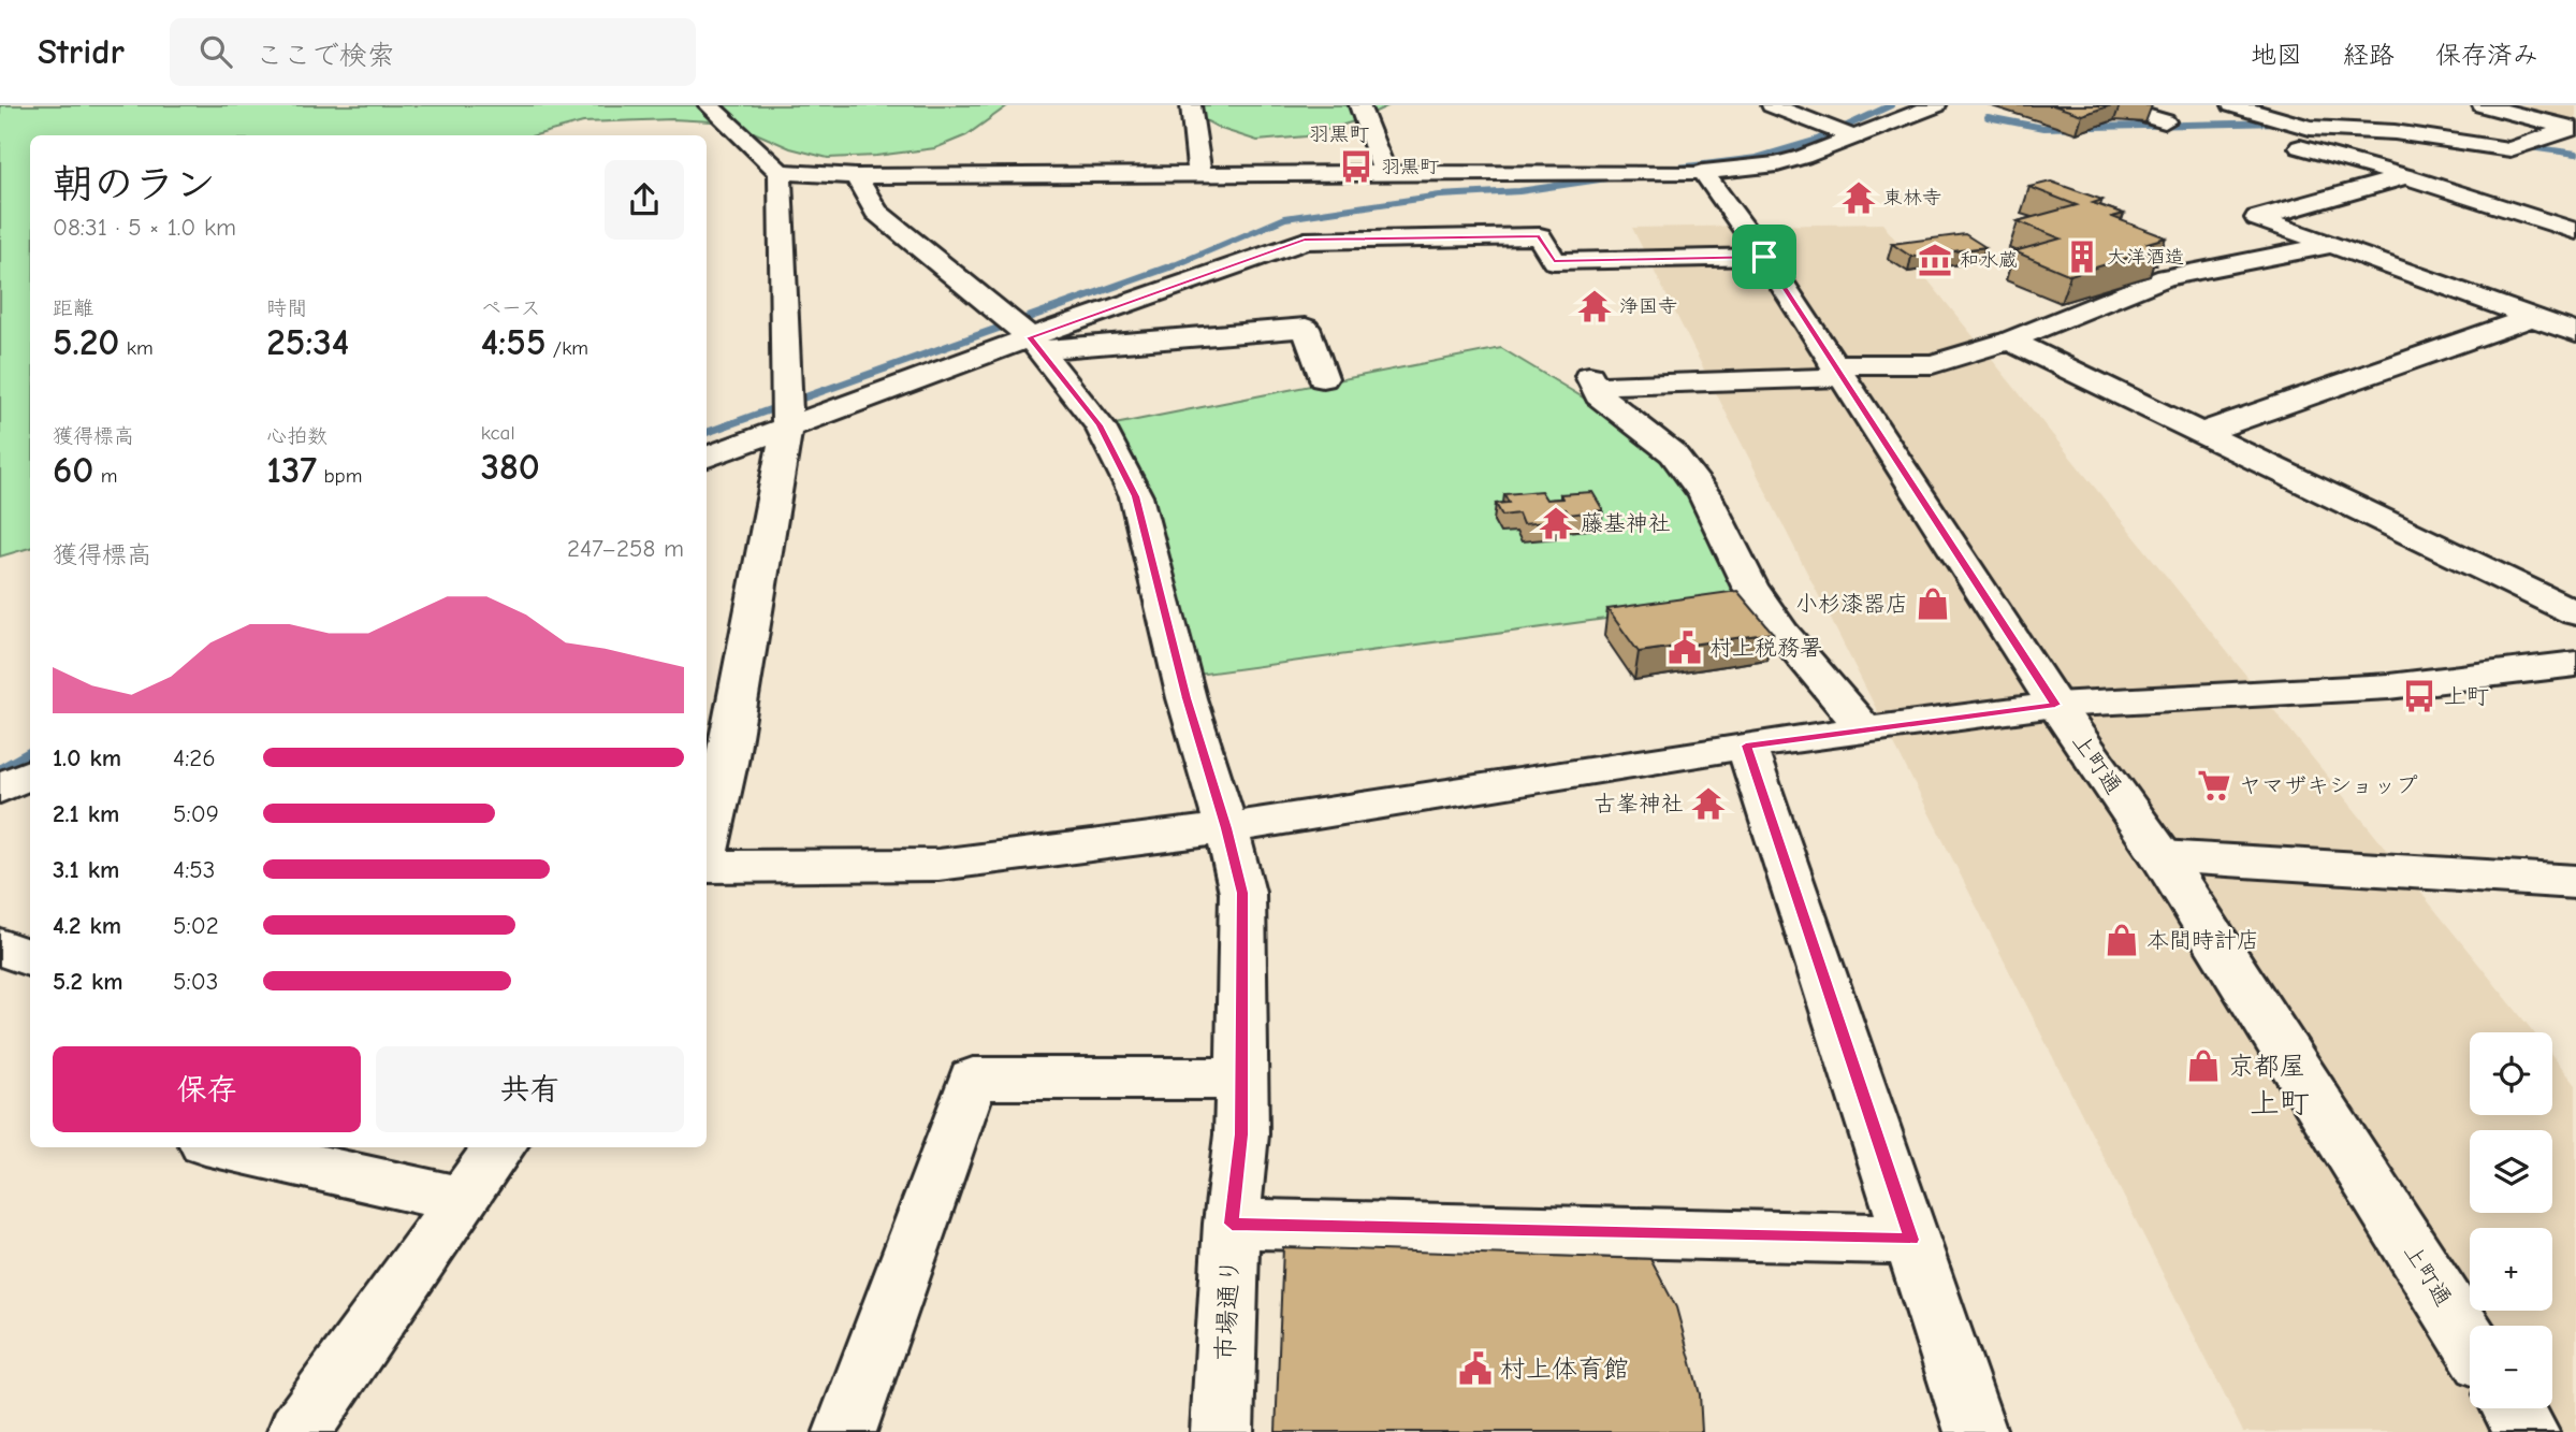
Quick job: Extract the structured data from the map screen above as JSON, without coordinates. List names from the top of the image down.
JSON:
{
  "streets": {
    "street": ["上町通", "市場通り"]
  },
  "districts": ["羽黒町", "上町"],
  "places": {
    "bus stop": ["羽黒町", "上町"],
    "temple": [
      "東林寺",
      "浄国寺",
      "藤基神社",
      "古峯神社"
    ],
    "building": ["大洋酒造"],
    "museum": ["和水蔵"],
    "shop": ["小杉漆器店", "本間時計店", "京都屋"],
    "public building": ["村上税務署", "村上体育館"],
    "supermarket": ["ヤマザキショップ"]
  },
  "page": {
    "header": "Stridr",
    "search": "ここで検索",
    "nav": ["地図", "経路", "保存済み"],
    "heading": ["朝のラン", "08:31 · 5 × 1.0 km"],
    "stats": [
      ["距離", "5.20 km"],
      ["時間", "25:34"],
      ["ペース", "4:55 /km"],
      ["獲得標高", "60 m"],
      ["心拍数", "137 bpm"],
      ["kcal", "380"]
    ],
    "chart": ["獲得標高", "247–258 m"],
    "list": [
      {
        "name": "1.0 km",
        "note": "4:26"
      },
      {
        "name": "2.1 km",
        "note": "5:09"
      },
      {
        "name": "3.1 km",
        "note": "4:53"
      },
      {
        "name": "4.2 km",
        "note": "5:02"
      },
      {
        "name": "5.2 km",
        "note": "5:03"
      }
    ],
    "buttons": ["保存", "共有"],
    "map_buttons": ["+", "−"]
  }
}
